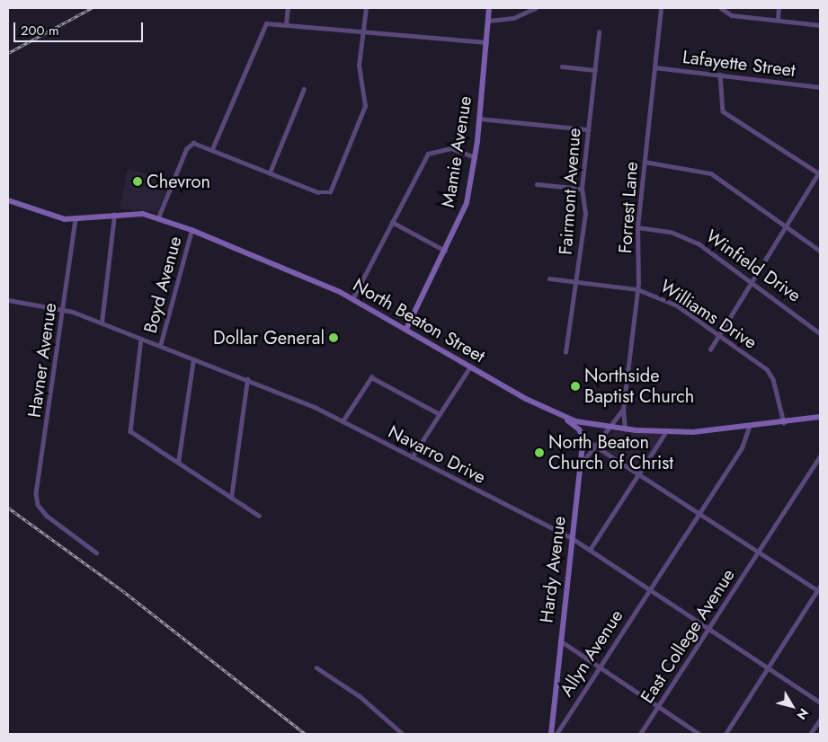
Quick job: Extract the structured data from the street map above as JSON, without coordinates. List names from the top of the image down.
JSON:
{
  "streets": {
    "main road": ["Mamie Avenue", "North Beaton Street", "Hardy Avenue"],
    "street": [
      "Lafayette Street",
      "Fairmont Avenue",
      "Forrest Lane",
      "Winfield Drive",
      "Boyd Avenue",
      "Williams Drive",
      "Havner Avenue",
      "Navarro Drive",
      "East College Avenue",
      "Allyn Avenue"
    ]
  },
  "crossings": [
    ["Lafayette Street", "Forrest Lane"],
    ["Mamie Avenue", "North Beaton Street"],
    ["Fairmont Avenue", "Williams Drive"],
    ["Forrest Lane", "Winfield Drive"],
    ["Forrest Lane", "Williams Drive"],
    ["Forrest Lane", "North Beaton Street"],
    ["Forrest Lane", "Hardy Avenue"],
    ["Boyd Avenue", "North Beaton Street"],
    ["Boyd Avenue", "Navarro Drive"],
    ["Williams Drive", "North Beaton Street"],
    ["North Beaton Street", "Havner Avenue"],
    ["North Beaton Street", "Allyn Avenue"],
    ["Havner Avenue", "Navarro Drive"],
    ["Navarro Drive", "Hardy Avenue"],
    ["Navarro Drive", "East College Avenue"],
    ["Navarro Drive", "Allyn Avenue"],
    ["Hardy Avenue", "Allyn Avenue"]
  ],
  "places": [
    "Chevron",
    "Dollar General",
    "Northside Baptist Church",
    "North Beaton Church of Christ"
  ],
  "scale_bar": "200 m",
  "north": "bottom right"
}
